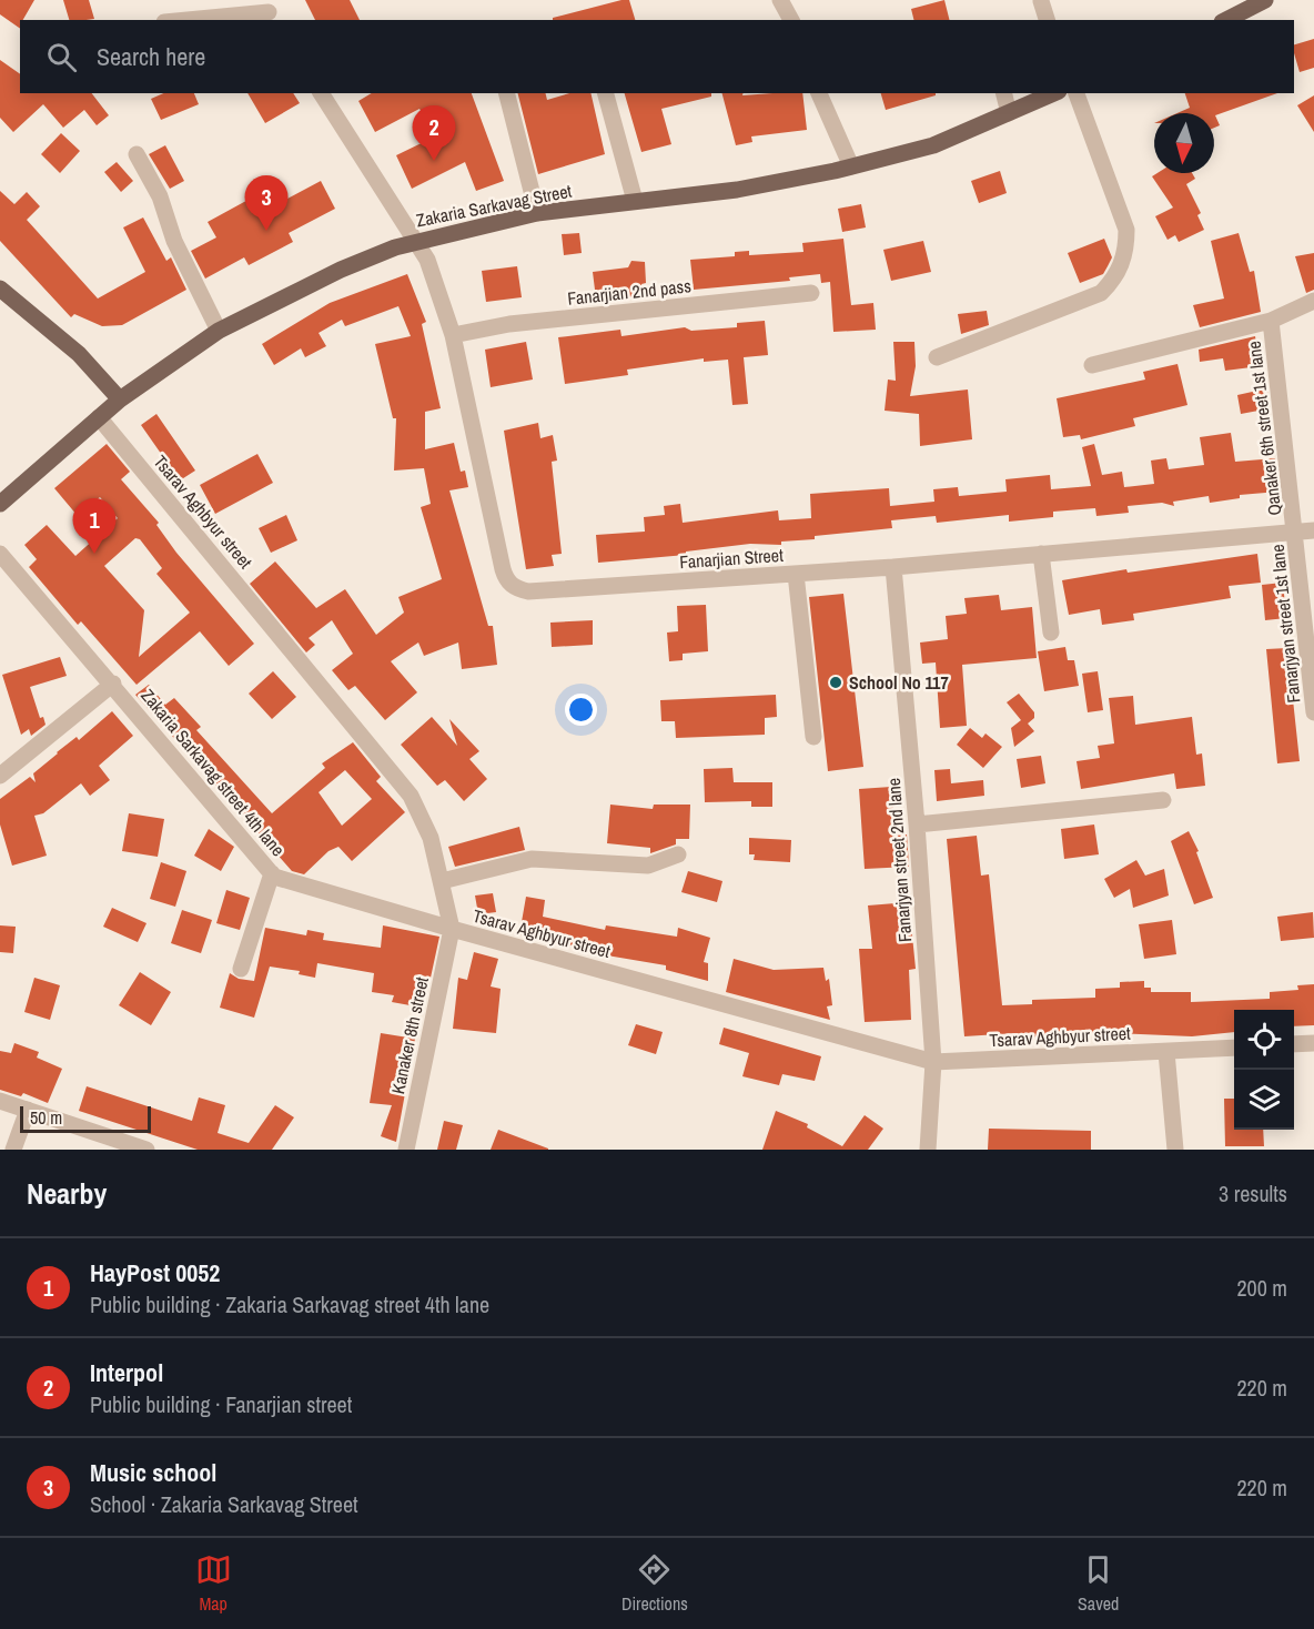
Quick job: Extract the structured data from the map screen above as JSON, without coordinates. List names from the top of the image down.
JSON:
{
  "streets": {
    "main road": ["Zakaria Sarkavag Street"],
    "street": [
      "Fanarjian 2nd pass",
      "Qanaker 6th street 1st lane",
      "Tsarav Aghbyur street",
      "Fanarjian Street",
      "Fanarjyan street 1st lane",
      "Zakaria Sarkavag street 4th lane",
      "Fanarjyan street 2nd lane",
      "Kanaker 8th street"
    ]
  },
  "crossings": [
    ["Zakaria Sarkavag Street", "Tsarav Aghbyur street"],
    ["Zakaria Sarkavag Street", "Fanarjian Street"],
    ["Fanarjian 2nd pass", "Fanarjian Street"],
    ["Qanaker 6th street 1st lane", "Fanarjian Street"],
    ["Qanaker 6th street 1st lane", "Fanarjyan street 1st lane"],
    ["Tsarav Aghbyur street", "Zakaria Sarkavag street 4th lane"],
    ["Tsarav Aghbyur street", "Fanarjyan street 2nd lane"],
    ["Tsarav Aghbyur street", "Kanaker 8th street"],
    ["Fanarjian Street", "Fanarjyan street 1st lane"],
    ["Fanarjian Street", "Fanarjyan street 2nd lane"],
    ["Zakaria Sarkavag street 4th lane", "Kanaker 8th street"]
  ],
  "places": ["School No 117"],
  "scale_bar": "50 m",
  "north": "bottom",
  "page": {
    "search": "Search here",
    "pins": ["2", "3", "1"],
    "scale": "50 m",
    "heading": ["Nearby", "3 results"],
    "list": [
      {
        "mark": "1",
        "name": "HayPost 0052",
        "note": "Public building · Zakaria Sarkavag street 4th lane",
        "value": "200 m"
      },
      {
        "mark": "2",
        "name": "Interpol",
        "note": "Public building · Fanarjian street",
        "value": "220 m"
      },
      {
        "mark": "3",
        "name": "Music school",
        "note": "School · Zakaria Sarkavag Street",
        "value": "220 m"
      }
    ],
    "nav": ["Map", "Directions", "Saved"]
  }
}
